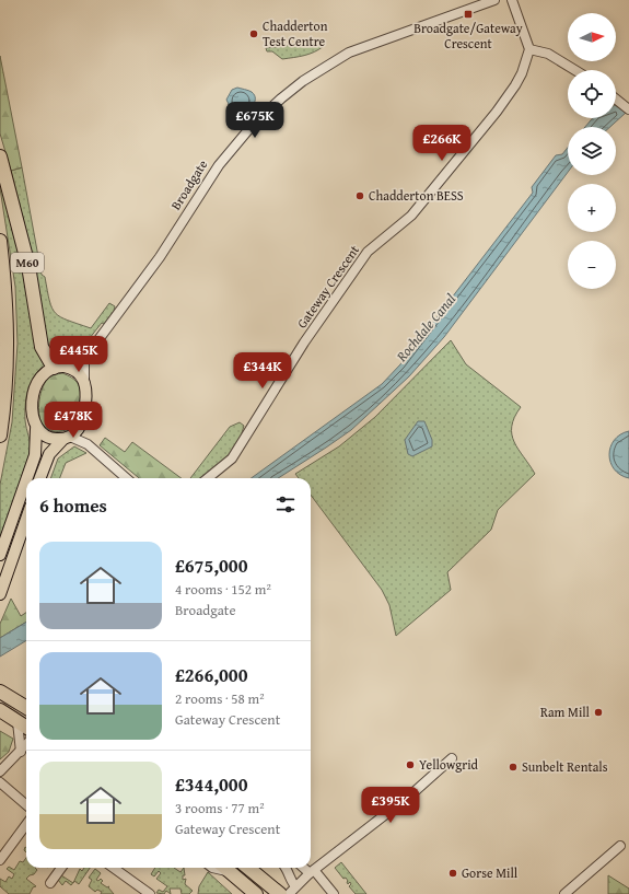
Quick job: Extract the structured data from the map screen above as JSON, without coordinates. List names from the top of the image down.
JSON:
{
  "streets": {
    "highway": ["M60"],
    "street": ["Broadgate", "Gateway Crescent"]
  },
  "water": ["Rochdale Canal"],
  "places": {
    "transit": ["Broadgate/Gateway Crescent"],
    "other": [
      "Chadderton Test Centre",
      "Chadderton BESS",
      "Ram Mill",
      "Yellowgrid",
      "Sunbelt Rentals",
      "Gorse Mill"
    ]
  },
  "north": "right",
  "page": {
    "map_buttons": ["+", "−"],
    "price": [
      "£675K",
      "£266K",
      "£445K",
      "£344K",
      "£478K",
      "£395K"
    ],
    "heading": "6 homes",
    "list": [
      {
        "name": "£675,000",
        "note": "4 rooms · 152 m² · Broadgate"
      },
      {
        "name": "£266,000",
        "note": "2 rooms · 58 m² · Gateway Crescent"
      },
      {
        "name": "£344,000",
        "note": "3 rooms · 77 m² · Gateway Crescent"
      }
    ]
  }
}
